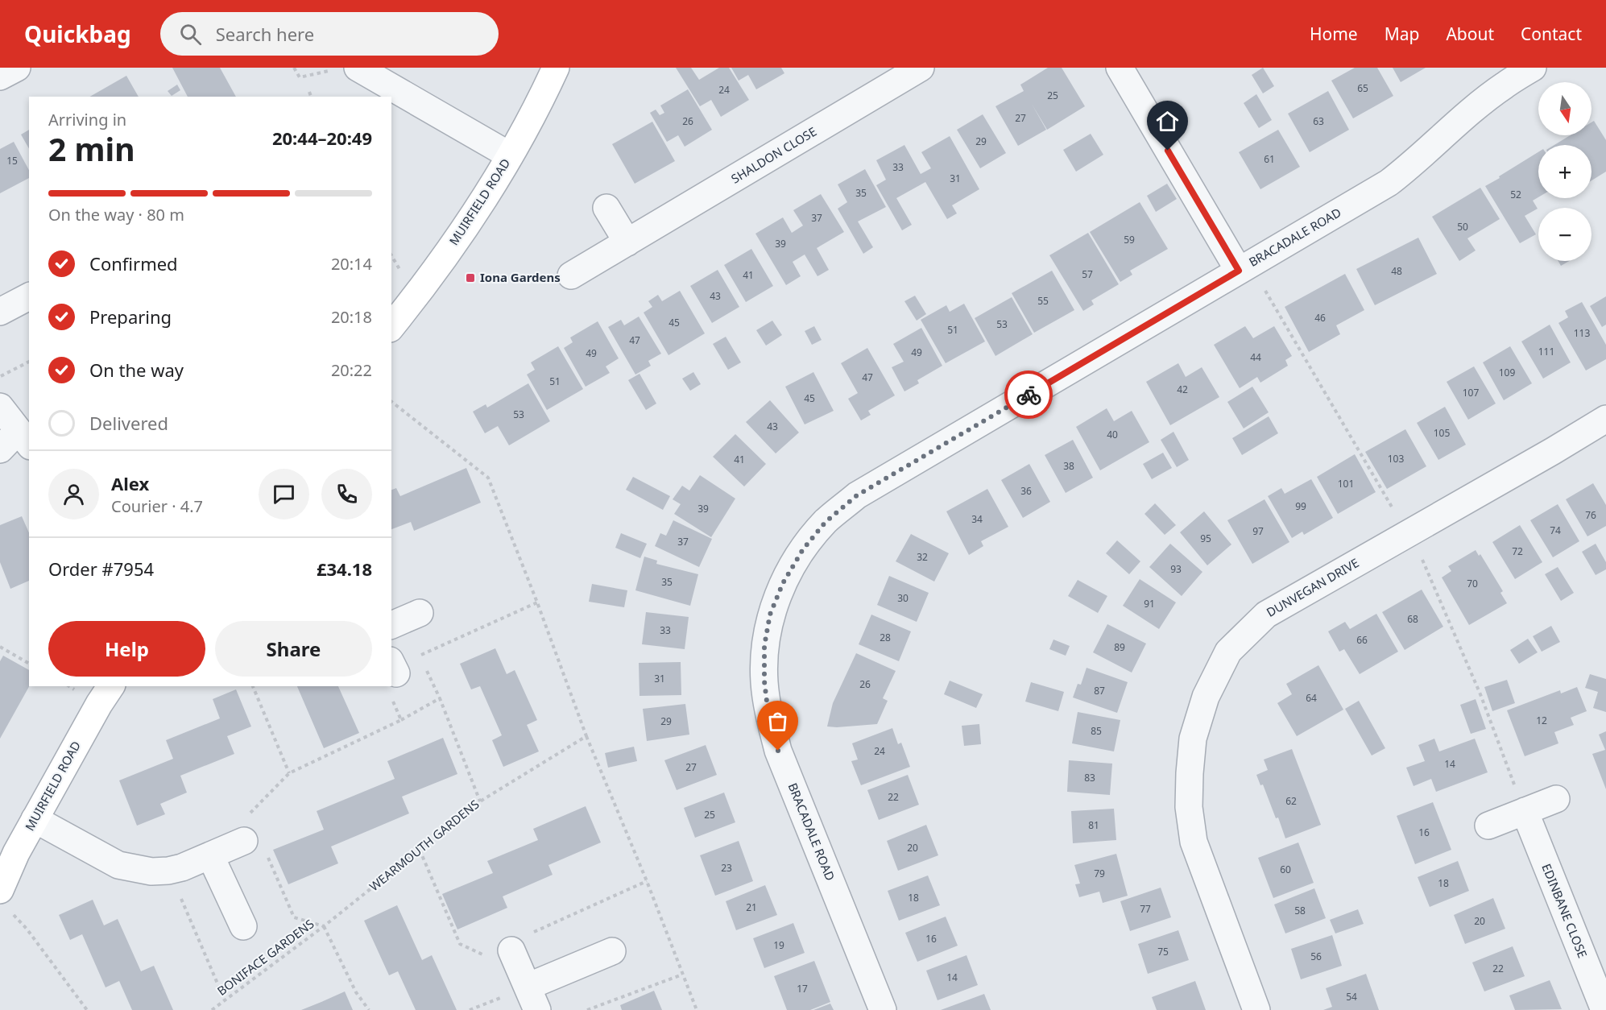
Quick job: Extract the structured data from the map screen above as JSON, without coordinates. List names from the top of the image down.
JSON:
{
  "streets": {
    "street": [
      "SHALDON CLOSE",
      "MUIRFIELD ROAD",
      "BRACADALE ROAD",
      "DUNVEGAN DRIVE",
      "EDINBANE CLOSE"
    ],
    "path": ["WEARMOUTH GARDENS", "BONIFACE GARDENS"]
  },
  "crossings": [
    ["WEARMOUTH GARDENS", "BONIFACE GARDENS"]
  ],
  "places": {
    "transit": ["Iona Gardens"]
  },
  "house_numbers": [
    "65",
    "24",
    "25",
    "27",
    "26",
    "63",
    "29",
    "61",
    "15",
    "33",
    "31",
    "35",
    "52",
    "37",
    "50",
    "59",
    "39",
    "48",
    "57",
    "41",
    "43",
    "55",
    "46",
    "45",
    "53",
    "51",
    "113",
    "47",
    "111",
    "49",
    "49",
    "44",
    "109",
    "47",
    "51",
    "42",
    "107",
    "45",
    "53",
    "43",
    "105",
    "40",
    "103",
    "41",
    "38",
    "101",
    "36",
    "99",
    "39",
    "76",
    "34",
    "74",
    "97",
    "95",
    "37",
    "72",
    "32",
    "93",
    "35",
    "70",
    "30",
    "91",
    "68",
    "33",
    "28",
    "66",
    "89",
    "31",
    "26",
    "87",
    "64",
    "12",
    "29",
    "85",
    "24",
    "14",
    "27",
    "83",
    "22",
    "62",
    "25",
    "81",
    "16",
    "20",
    "23",
    "60",
    "79",
    "18",
    "18",
    "21",
    "77",
    "58",
    "20",
    "16",
    "19",
    "75",
    "56",
    "22",
    "14",
    "17",
    "54"
  ],
  "north": "bottom",
  "page": {
    "header": "Quickbag",
    "search": "Search here",
    "nav": [
      "Home",
      "Map",
      "About",
      "Contact"
    ],
    "map_buttons": ["+", "−"],
    "heading": ["2 min", "Arriving in", "20:44–20:49"],
    "panel": [
      "Alex",
      "Courier · 4.7",
      "Order #7954",
      "£34.18"
    ],
    "bar": "On the way · 80 m",
    "list": [
      ["Confirmed", "20:14"],
      ["Preparing", "20:18"],
      ["On the way", "20:22"],
      "Delivered"
    ],
    "buttons": ["Help", "Share"]
  }
}
